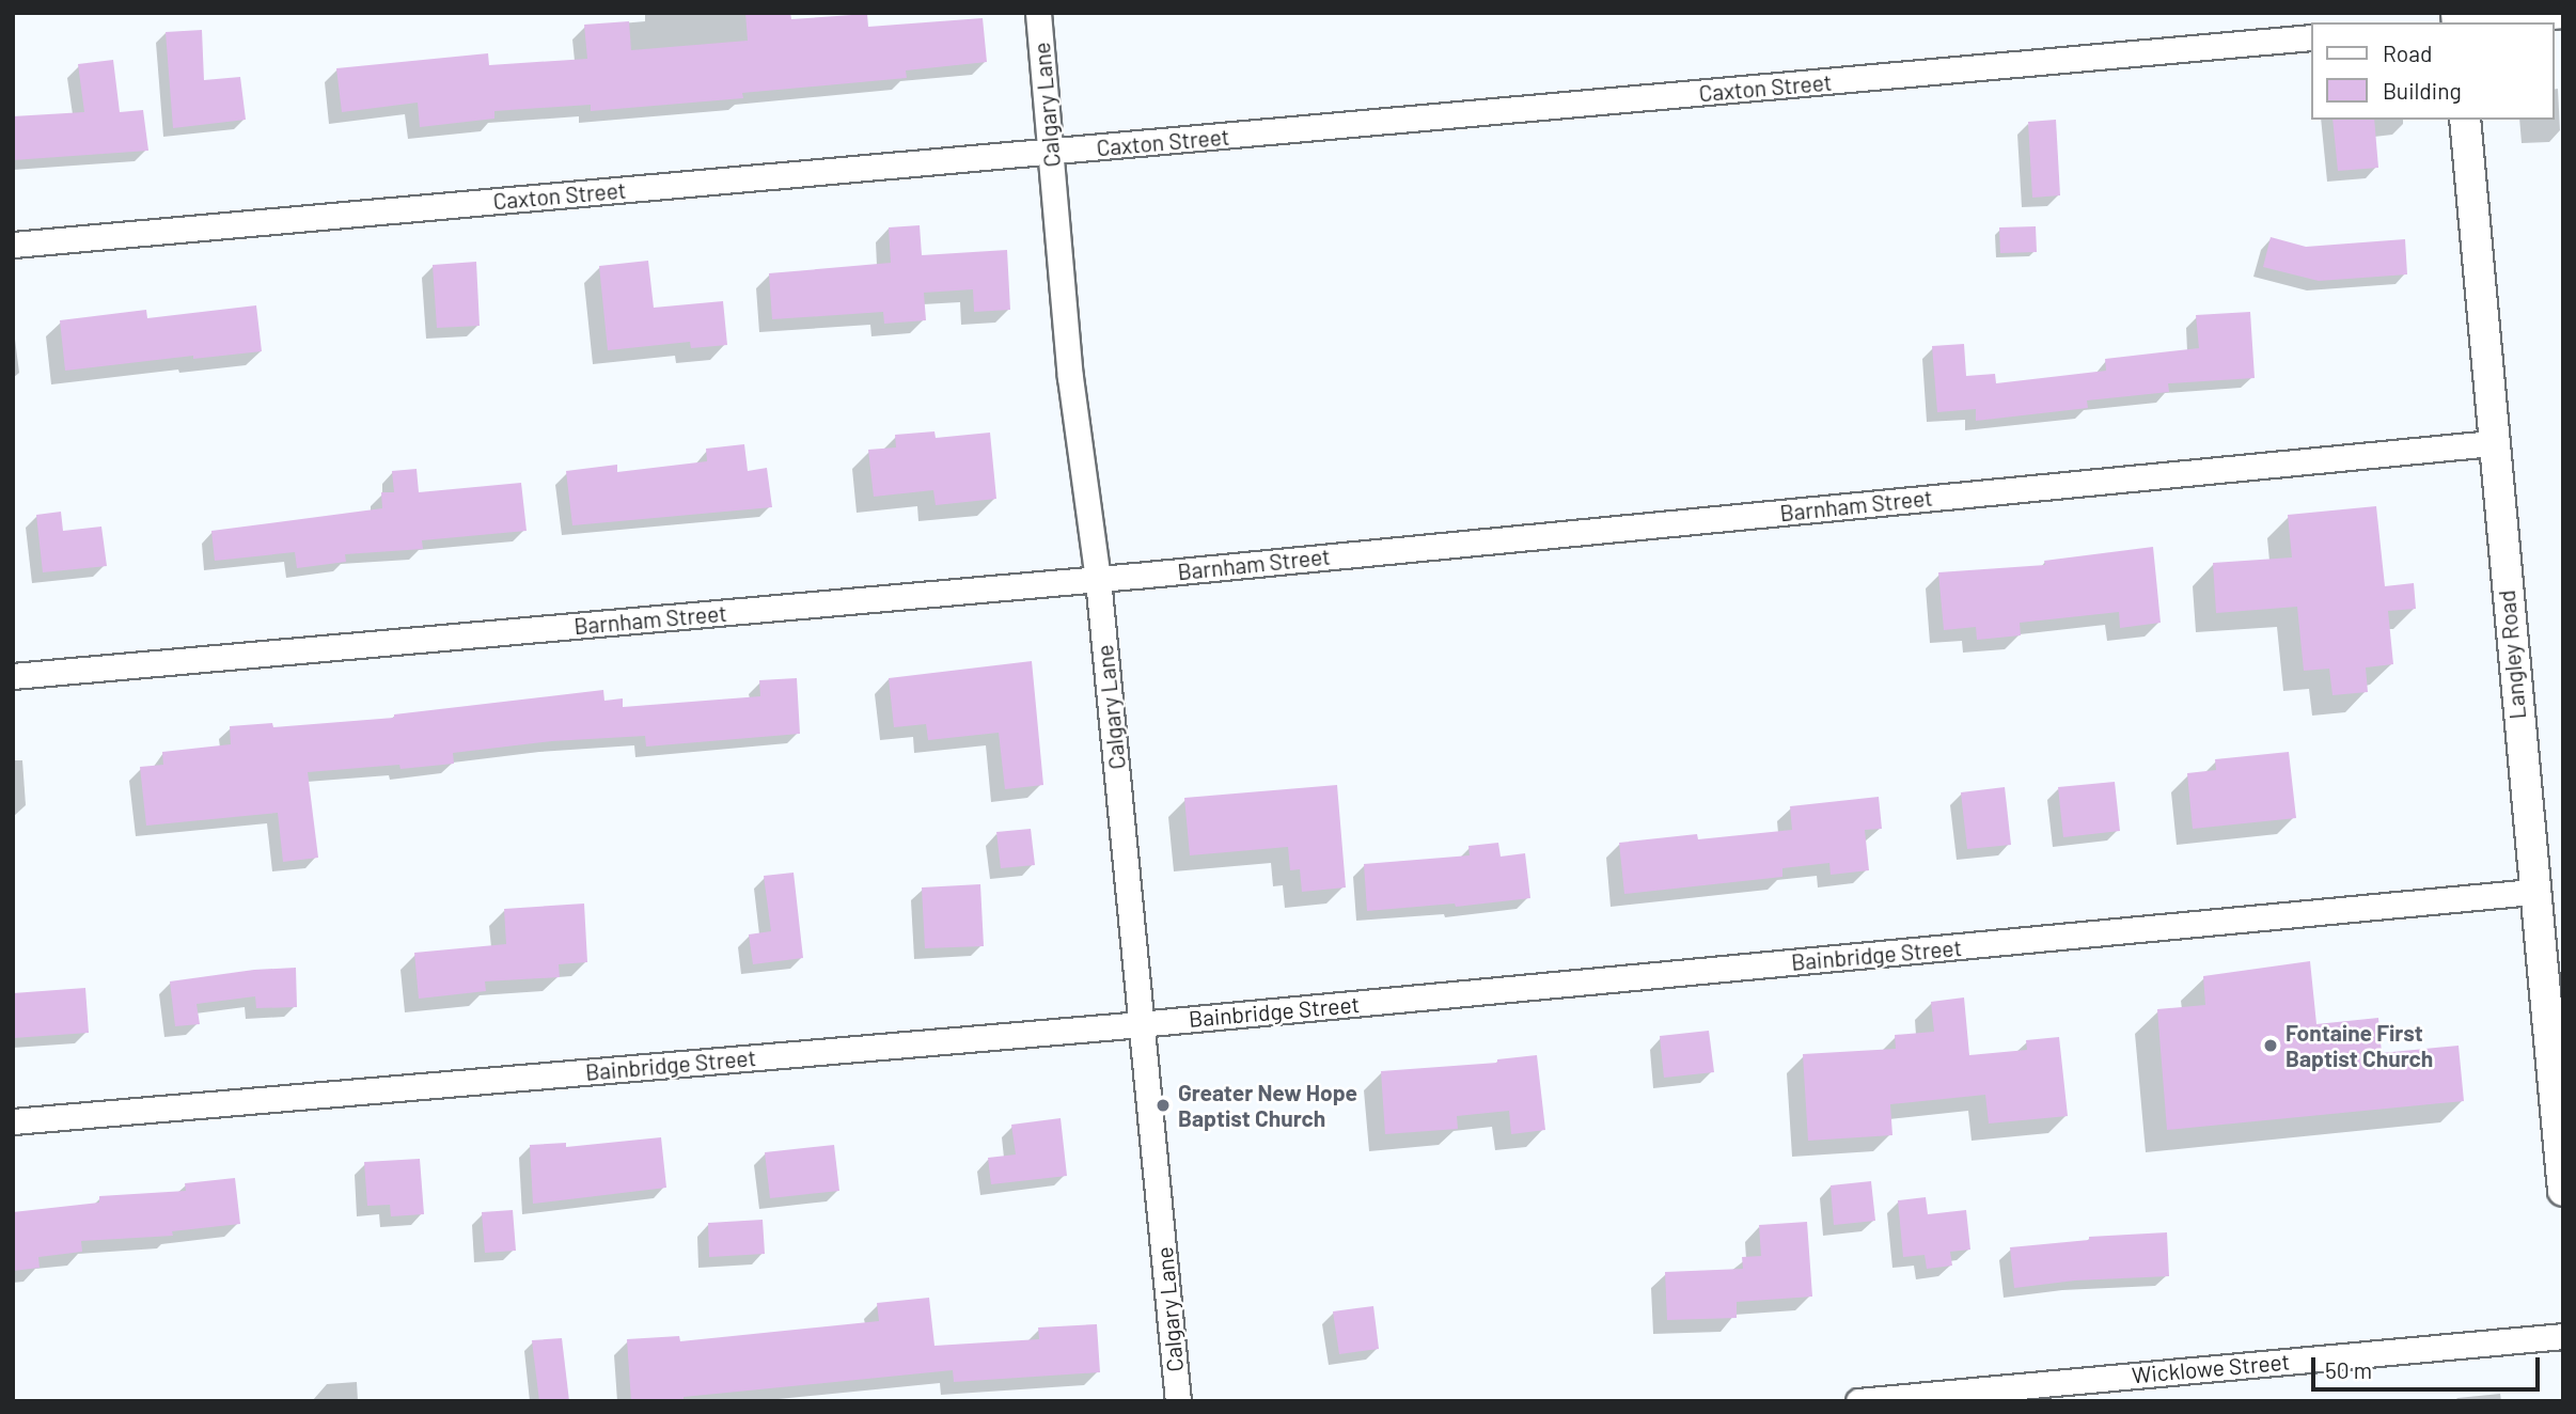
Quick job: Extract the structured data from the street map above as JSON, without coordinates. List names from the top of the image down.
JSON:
{
  "streets": {
    "street": [
      "Caxton Street",
      "Calgary Lane",
      "Barnham Street",
      "Langley Road",
      "Bainbridge Street",
      "Wicklowe Street"
    ]
  },
  "crossings": [
    ["Caxton Street", "Calgary Lane"],
    ["Calgary Lane", "Barnham Street"],
    ["Calgary Lane", "Bainbridge Street"],
    ["Barnham Street", "Langley Road"],
    ["Langley Road", "Bainbridge Street"]
  ],
  "places": ["Fontaine First Baptist Church", "Greater New Hope Baptist Church"],
  "legend": ["Road", "Building"],
  "scale_bar": "50 m"
}
